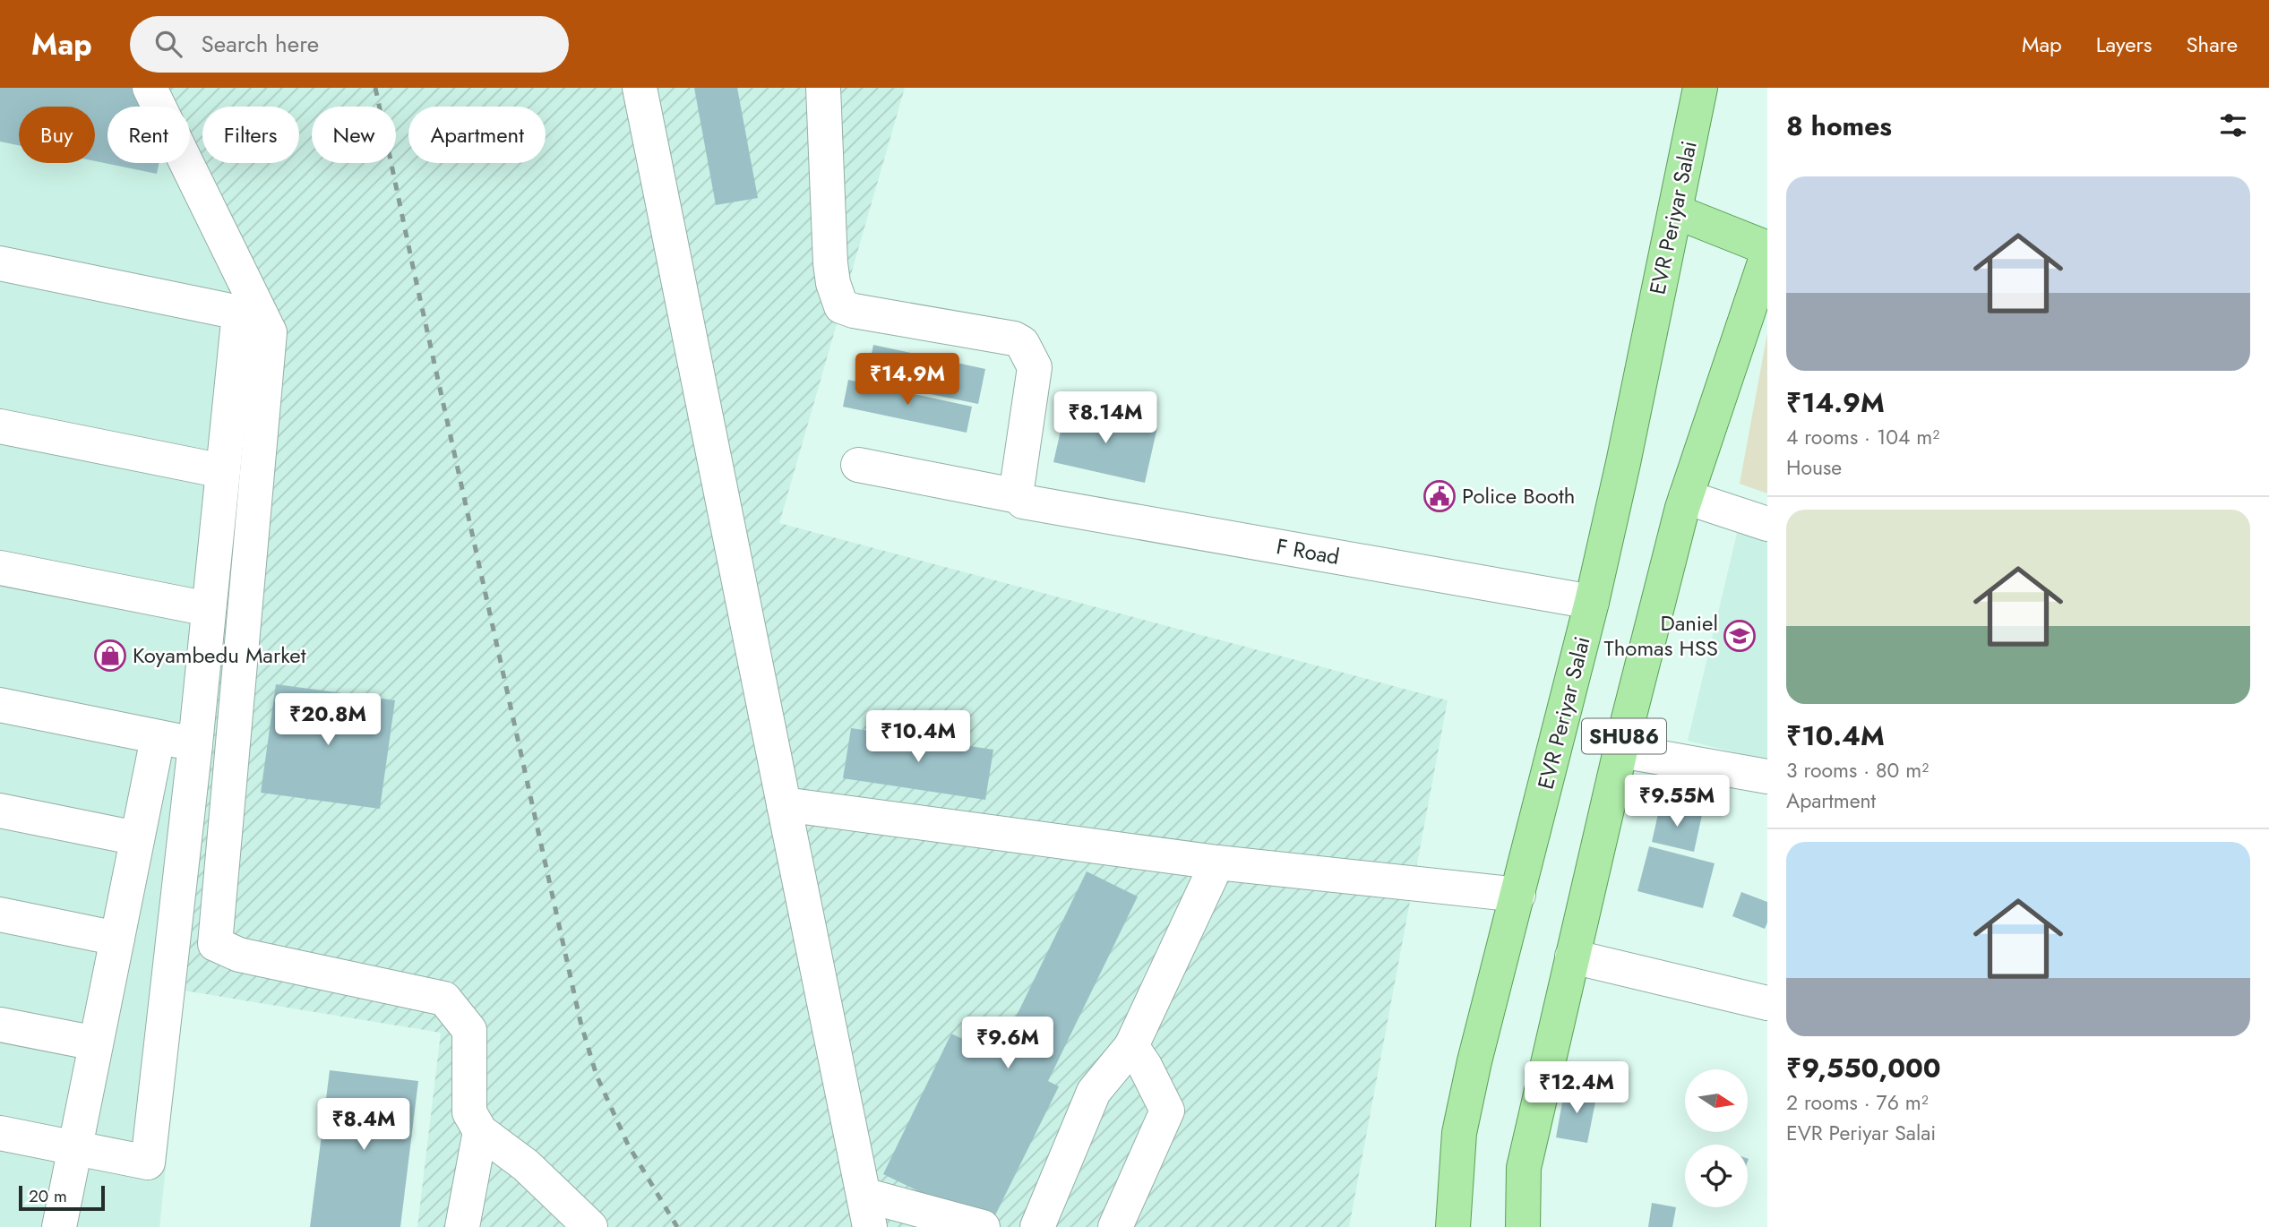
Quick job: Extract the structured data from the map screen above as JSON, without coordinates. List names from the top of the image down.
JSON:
{
  "streets": {
    "main road": ["EVR Periyar Salai", "SHU86"],
    "street": ["F Road"]
  },
  "crossings": [
    ["EVR Periyar Salai", "F Road"]
  ],
  "places": {
    "public building": ["Police Booth"],
    "school or university": ["Daniel Thomas HSS"],
    "shop": ["Koyambedu Market"]
  },
  "scale_bar": "20 m",
  "north": "right",
  "page": {
    "header": "Map",
    "search": "Search here",
    "nav": ["Map", "Layers", "Share"],
    "heading": "8 homes",
    "chip": [
      "Buy",
      "Rent",
      "Filters",
      "New",
      "Apartment"
    ],
    "list": [
      {
        "name": "₹14.9M",
        "note": "4 rooms · 104 m² · House"
      },
      {
        "name": "₹10.4M",
        "note": "3 rooms · 80 m² · Apartment"
      },
      {
        "name": "₹9,550,000",
        "note": "2 rooms · 76 m² · EVR Periyar Salai"
      }
    ],
    "price": [
      "₹14.9M",
      "₹8.14M",
      "₹20.8M",
      "₹10.4M",
      "₹9.55M",
      "₹9.6M",
      "₹12.4M",
      "₹8.4M"
    ],
    "scale": "20 m"
  }
}
